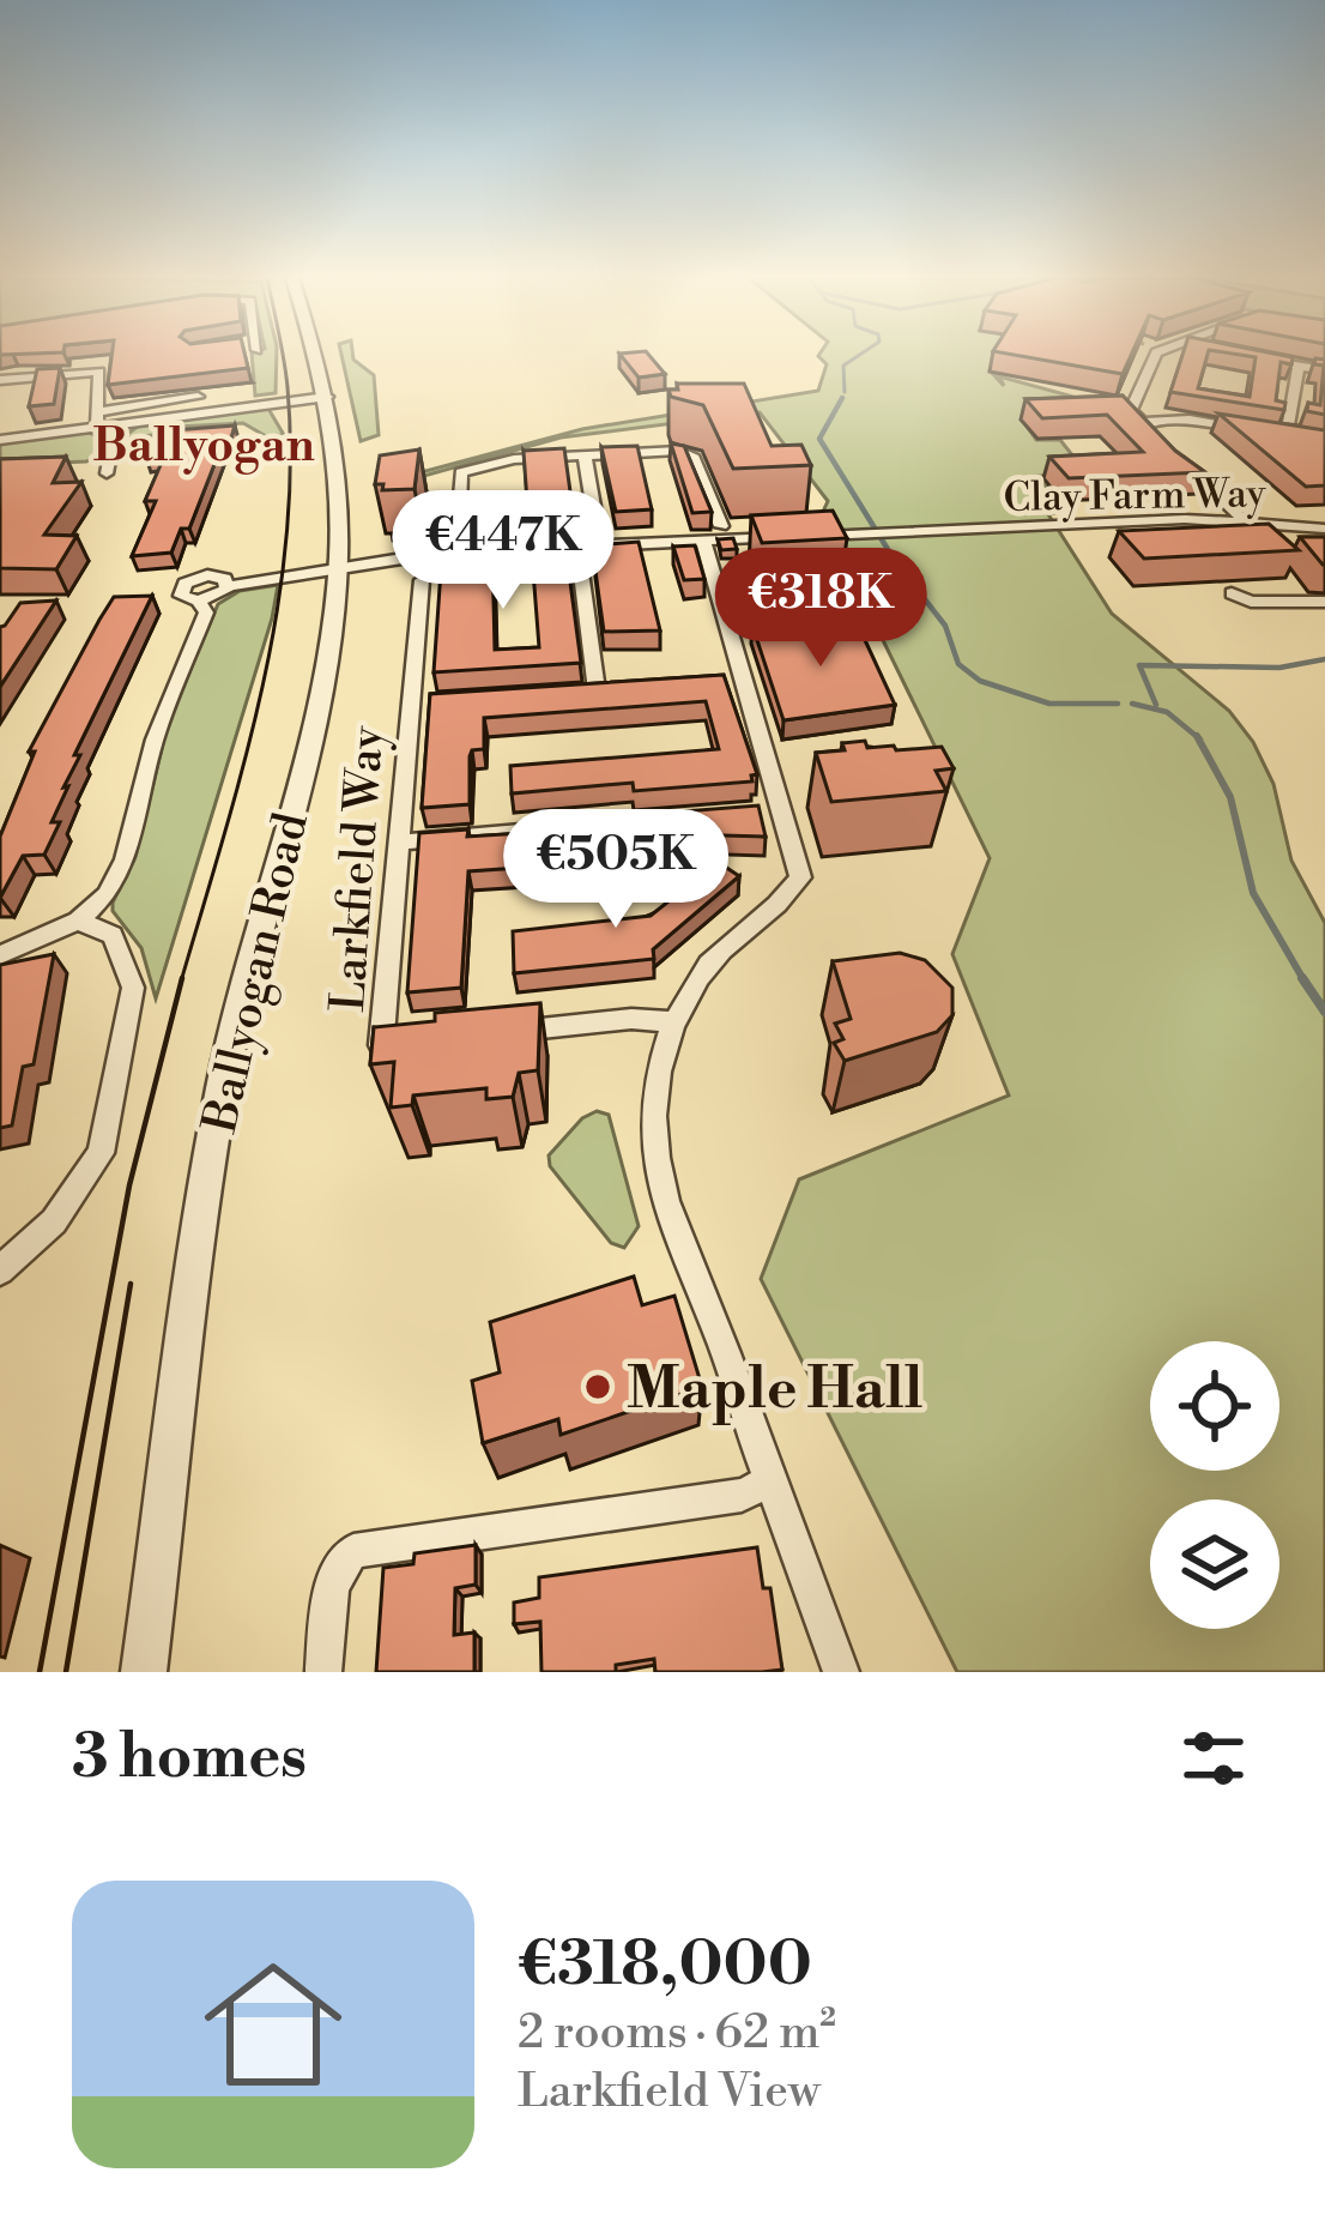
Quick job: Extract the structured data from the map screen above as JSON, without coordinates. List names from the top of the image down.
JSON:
{
  "streets": {
    "street": ["Clay Farm Way", "Larkfield Way", "Ballyogan Road"]
  },
  "crossings": [
    ["Clay Farm Way", "Ballyogan Road"]
  ],
  "districts": ["Ballyogan"],
  "places": ["Maple Hall"],
  "page": {
    "price": ["€447K", "€318K", "€505K"],
    "heading": "3 homes",
    "list": [
      {
        "name": "€318,000",
        "note": "2 rooms · 62 m² · Larkfield View"
      }
    ]
  }
}
